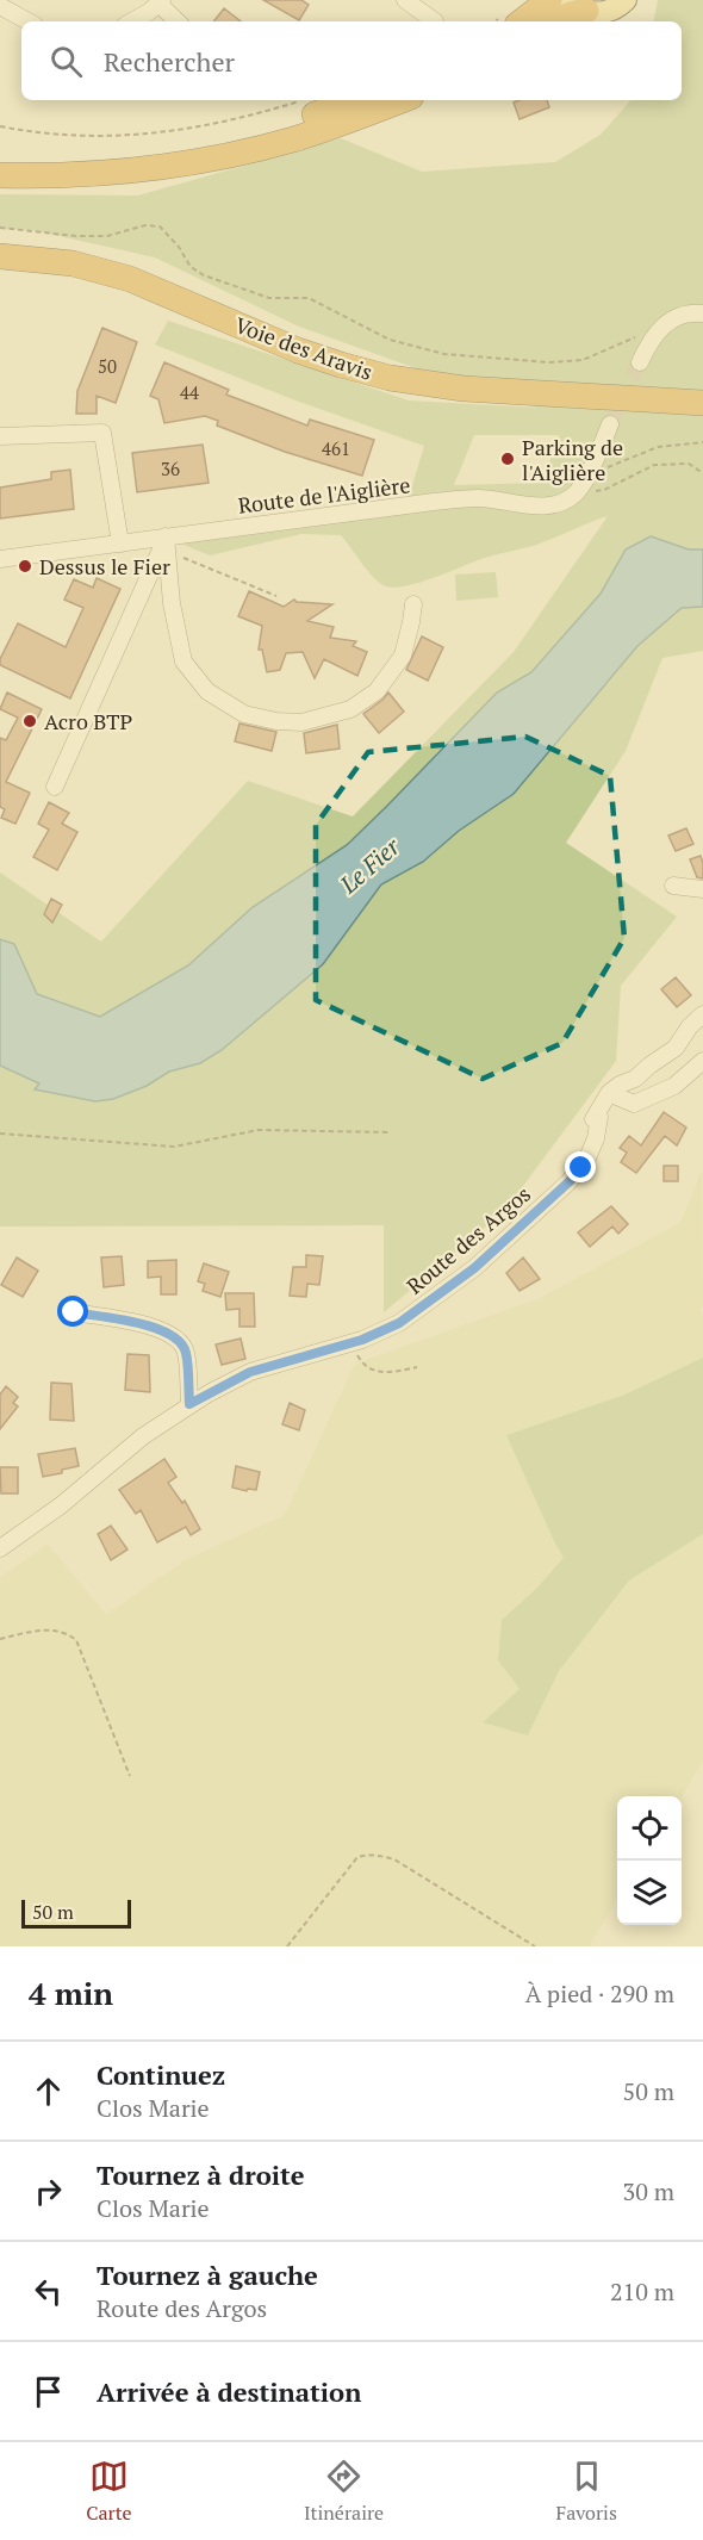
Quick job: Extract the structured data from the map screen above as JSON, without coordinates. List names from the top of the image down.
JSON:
{
  "streets": {
    "highway": ["Voie des Aravis"],
    "street": ["Route de l'Aiglière", "Route des Argos"]
  },
  "water": ["Le Fier"],
  "places": ["Parking de l'Aiglière", "Dessus le Fier", "Acro BTP"],
  "house_numbers": [
    "50",
    "44",
    "461",
    "36"
  ],
  "scale_bar": "50 m",
  "page": {
    "search": "Rechercher",
    "scale": "50 m",
    "heading": ["4 min", "À pied · 290 m"],
    "list": [
      ["Continuez", "Clos Marie", "50 m"],
      ["Tournez à droite", "Clos Marie", "30 m"],
      ["Tournez à gauche", "Route des Argos", "210 m"],
      "Arrivée à destination"
    ],
    "nav": ["Carte", "Itinéraire", "Favoris"]
  }
}
